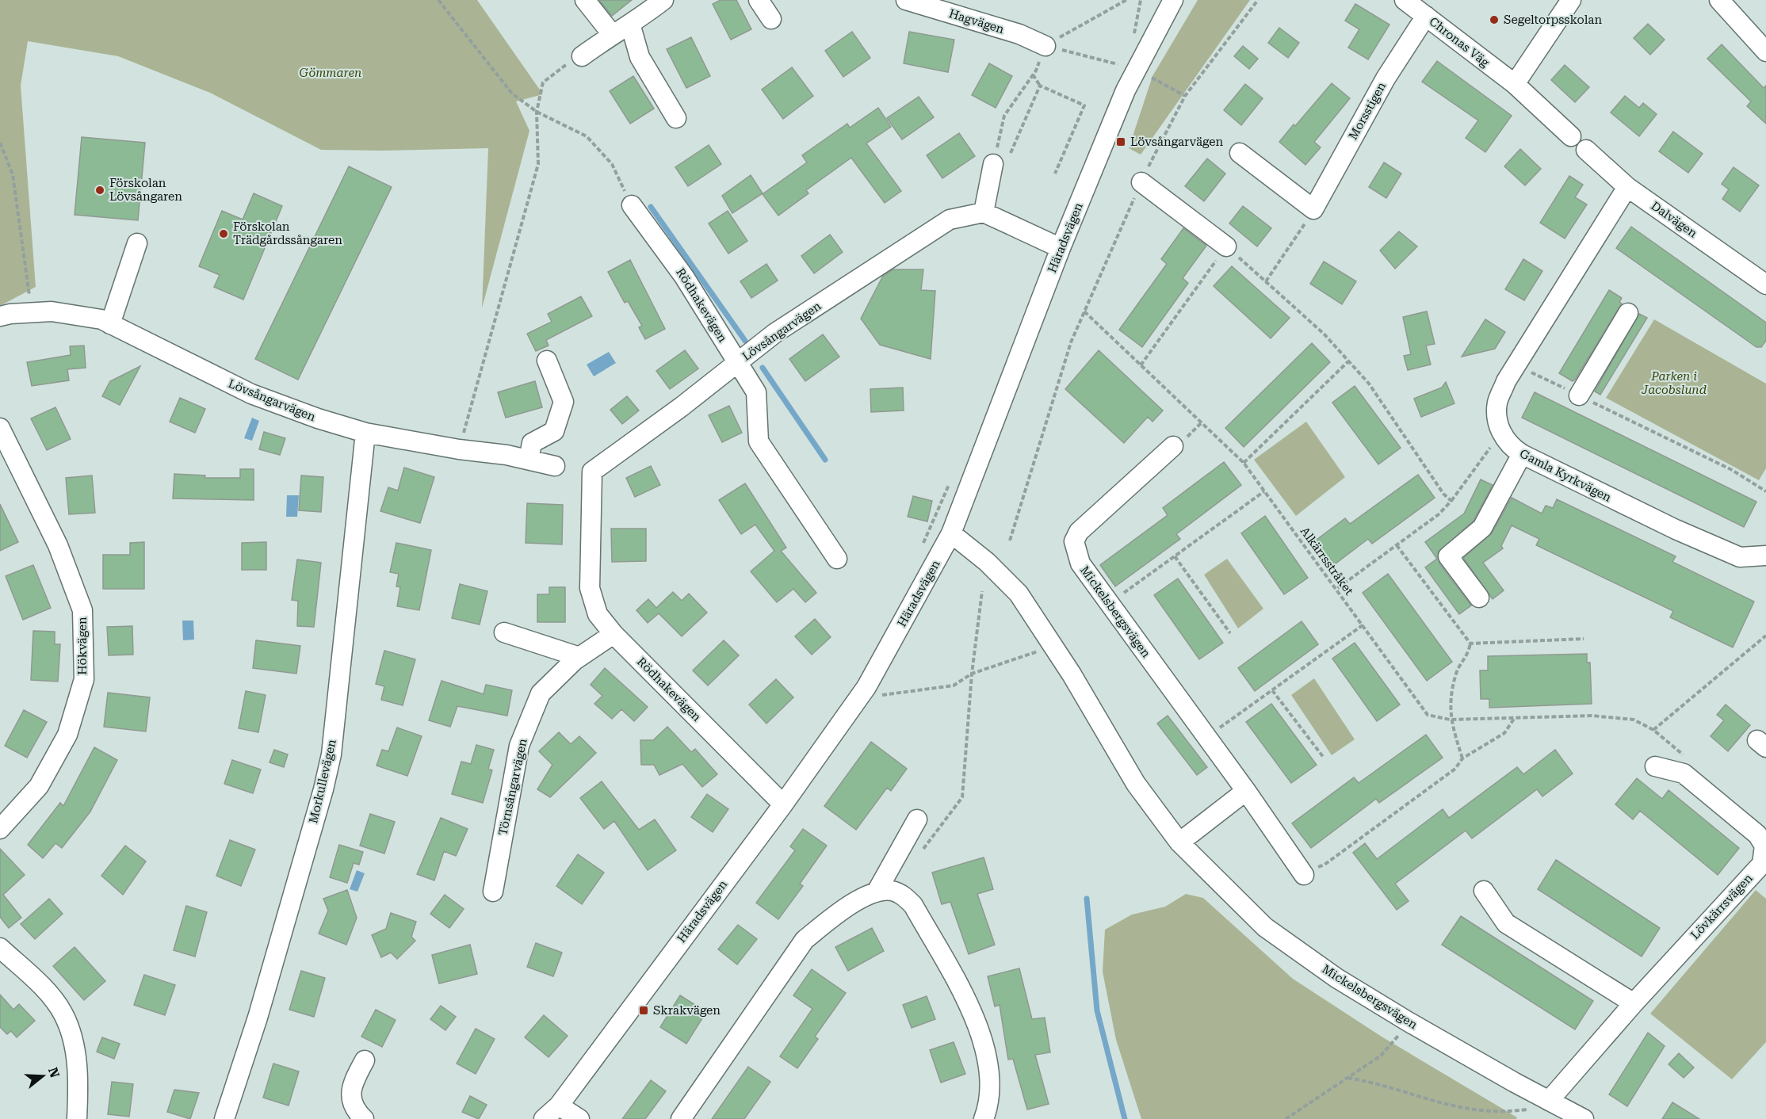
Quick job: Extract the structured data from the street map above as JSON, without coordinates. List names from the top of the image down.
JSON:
{
  "streets": {
    "street": [
      "Hagvägen",
      "Chronas Väg",
      "Morsstigen",
      "Dalvägen",
      "Häradsvägen",
      "Rödhakevägen",
      "Lövsångarvägen",
      "Gamla Kyrkvägen",
      "Mickelsbergsvägen",
      "Hökvägen",
      "Morkullevägen",
      "Törnsångarvägen",
      "Lövkärrsvägen"
    ],
    "path": ["Alkärrsstråket"]
  },
  "crossings": [
    ["Chronas Väg", "Morsstigen"],
    ["Häradsvägen", "Rödhakevägen"],
    ["Häradsvägen", "Mickelsbergsvägen"],
    ["Rödhakevägen", "Lövsångarvägen"],
    ["Rödhakevägen", "Törnsångarvägen"],
    ["Lövsångarvägen", "Morkullevägen"],
    ["Mickelsbergsvägen", "Lövkärrsvägen"]
  ],
  "parks": ["Gömmaren", "Parken i Jacobslund"],
  "places": {
    "other": ["Segeltorpsskolan", "Förskolan Lövsångaren", "Förskolan Trädgårdssångaren"],
    "transit": ["Lövsångarvägen", "Skrakvägen"]
  },
  "north": "right"
}
